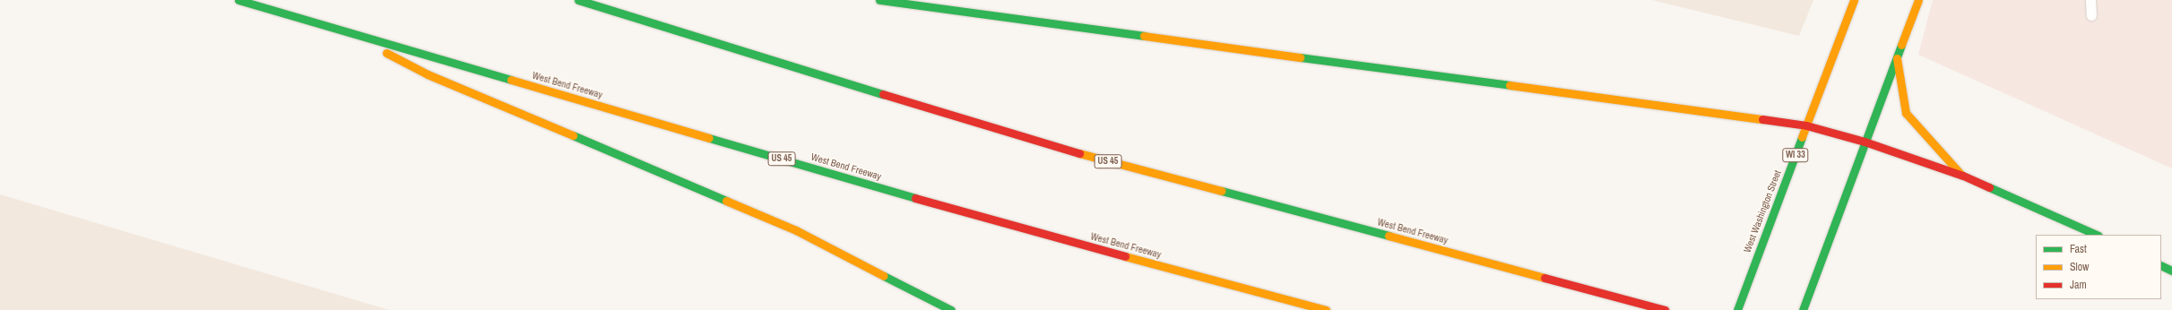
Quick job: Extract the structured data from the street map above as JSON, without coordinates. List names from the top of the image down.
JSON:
{
  "streets": {
    "main road": [
      "West Bend Freeway",
      "WI 33",
      "US 45",
      "West Washington Street"
    ]
  },
  "legend": ["Fast", "Slow", "Jam"]
}
